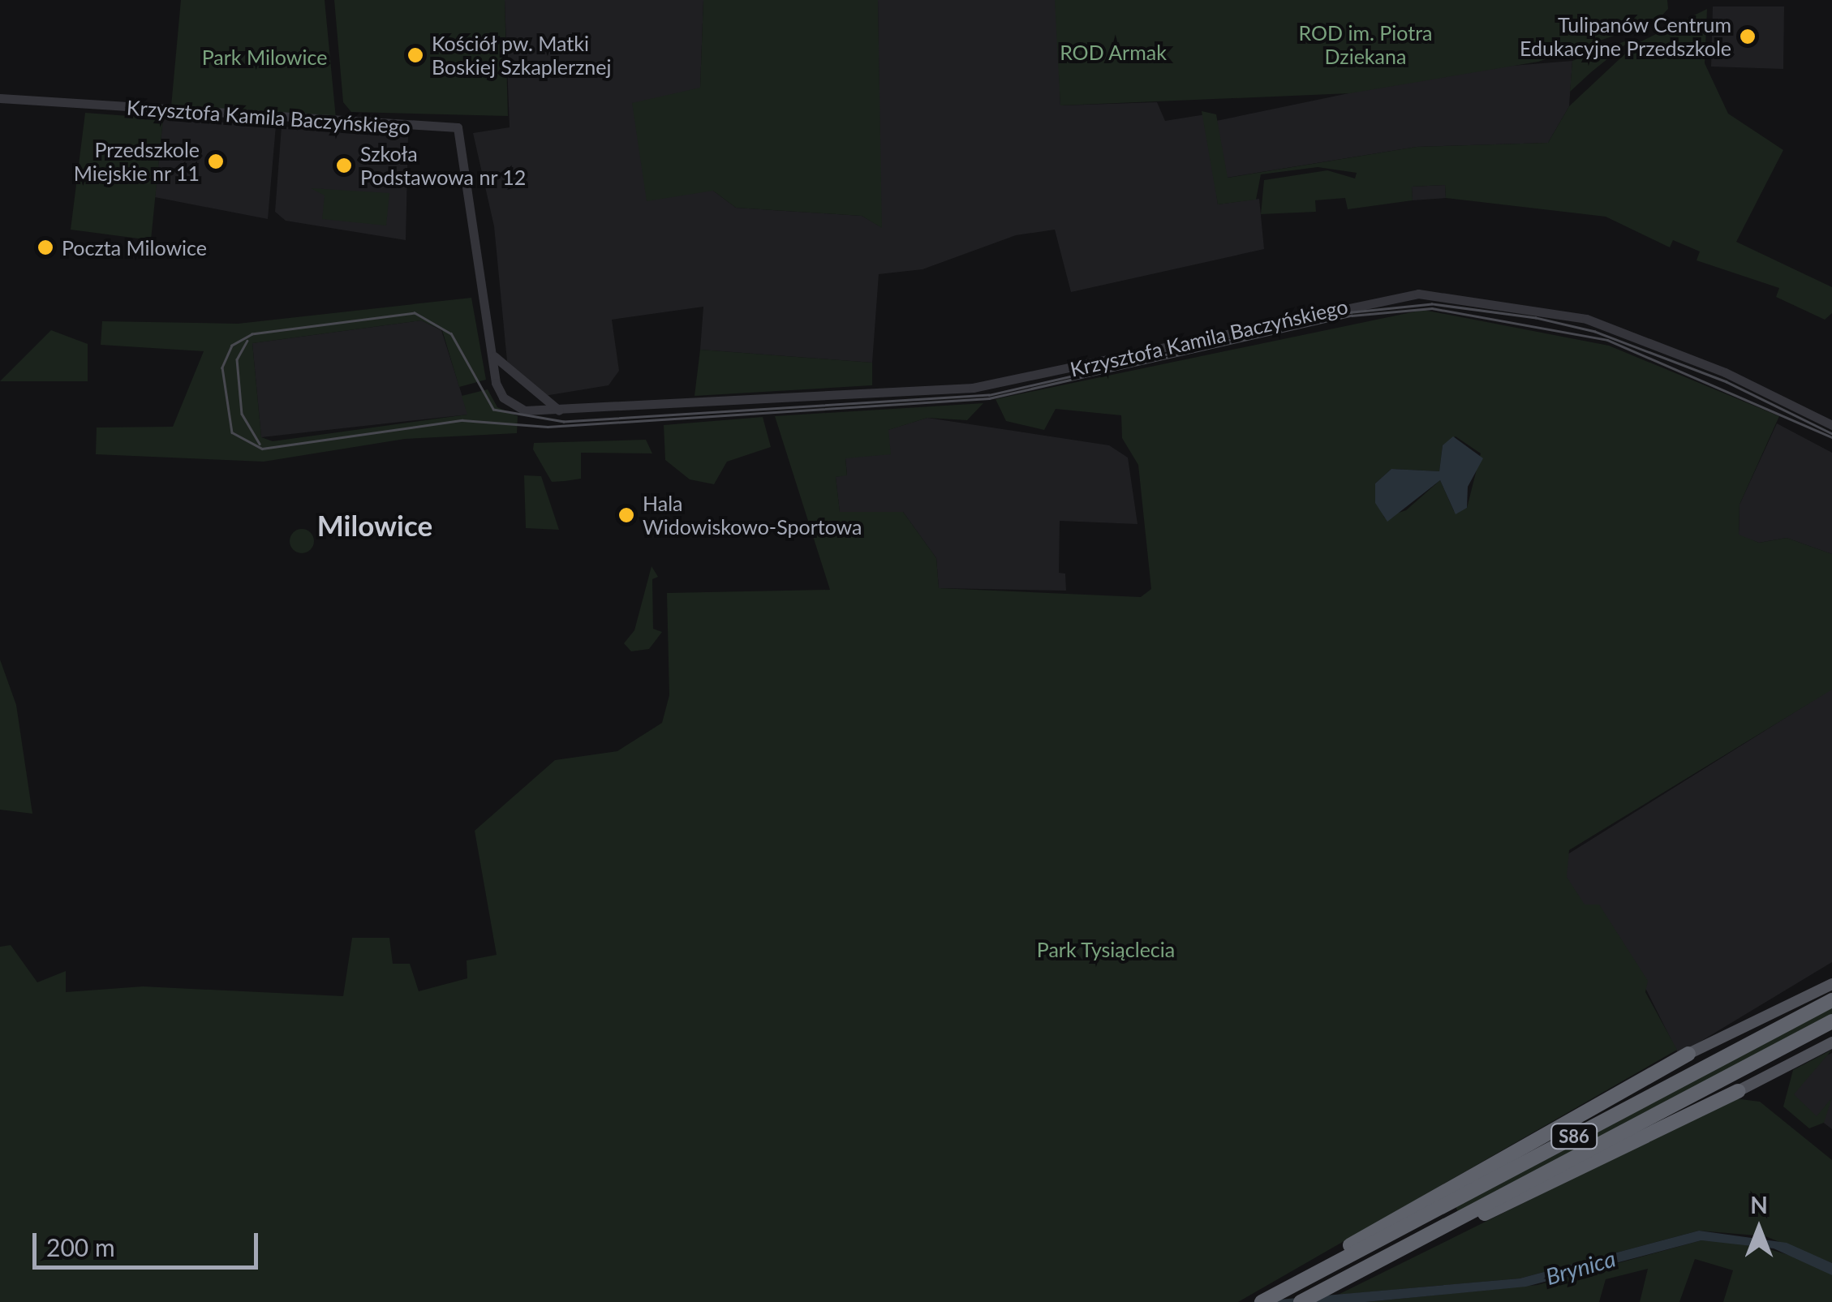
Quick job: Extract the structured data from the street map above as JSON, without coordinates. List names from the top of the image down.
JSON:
{
  "streets": {
    "highway": ["S86"],
    "street": ["Krzysztofa Kamila Baczyńskiego"]
  },
  "districts": ["Milowice"],
  "water": ["Brynica"],
  "parks": [
    "ROD im. Piotra Dziekana",
    "ROD Armak",
    "Park Milowice",
    "Park Tysiąclecia"
  ],
  "places": [
    "Tulipanów Centrum Edukacyjne Przedszkole",
    "Kościół pw. Matki Boskiej Szkaplerznej",
    "Przedszkole Miejskie nr 11",
    "Szkoła Podstawowa nr 12",
    "Poczta Milowice",
    "Hala Widowiskowo-Sportowa"
  ],
  "scale_bar": "200 m",
  "north": "top"
}
